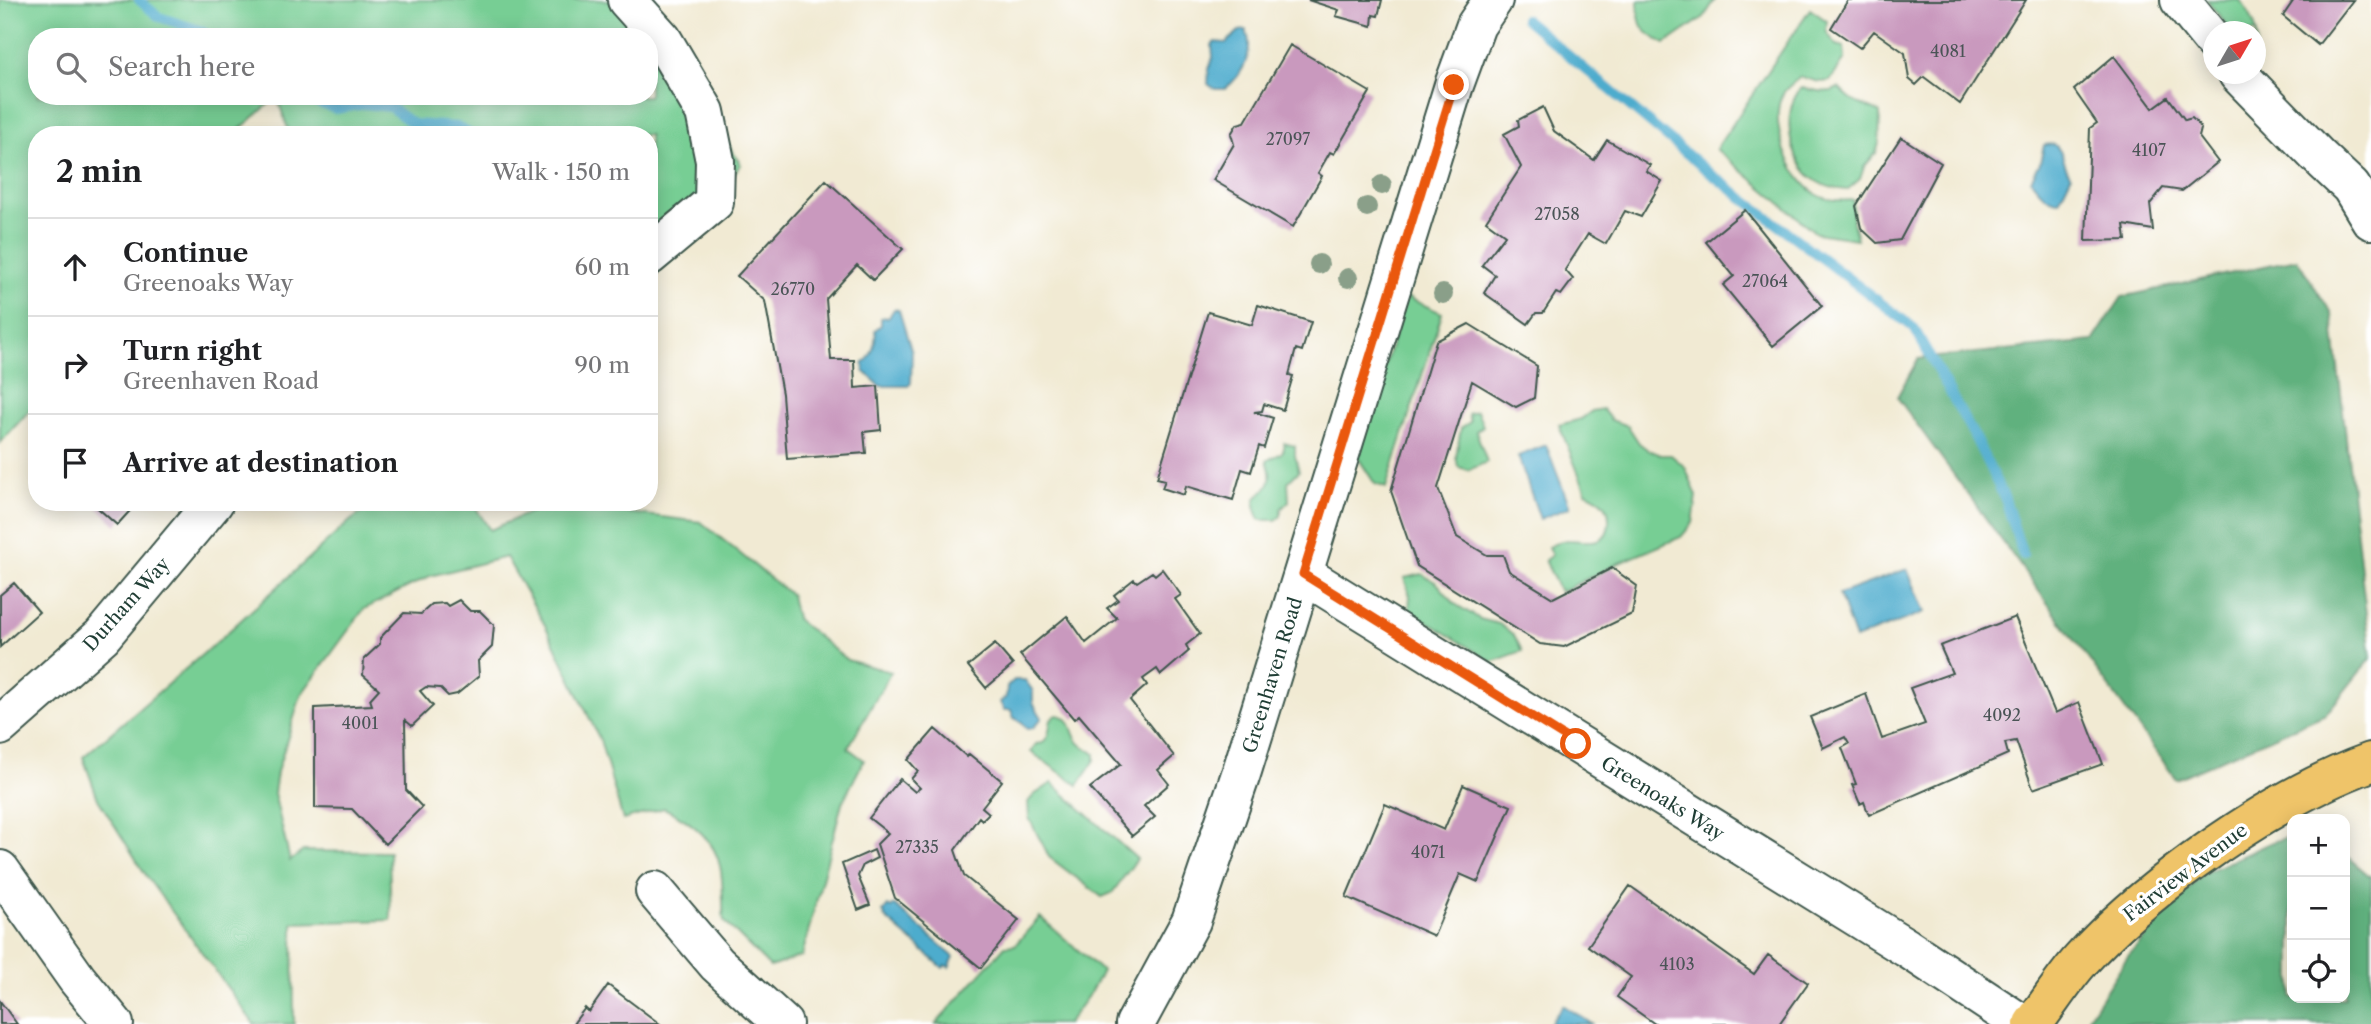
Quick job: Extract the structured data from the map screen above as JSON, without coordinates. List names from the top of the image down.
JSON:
{
  "streets": {
    "main road": ["Fairview Avenue"],
    "street": ["Durham Way", "Greenhaven Road", "Greenoaks Way"]
  },
  "crossings": [
    ["Greenhaven Road", "Greenoaks Way"]
  ],
  "house_numbers": [
    "4081",
    "27097",
    "4107",
    "27058",
    "27064",
    "26770",
    "4092",
    "4001",
    "27335",
    "4071",
    "4103"
  ],
  "north": "top right",
  "page": {
    "search": "Search here",
    "heading": ["2 min", "Walk · 150 m"],
    "list": [
      ["Continue", "Greenoaks Way", "60 m"],
      ["Turn right", "Greenhaven Road", "90 m"],
      "Arrive at destination"
    ],
    "map_buttons": ["+", "−"]
  }
}
